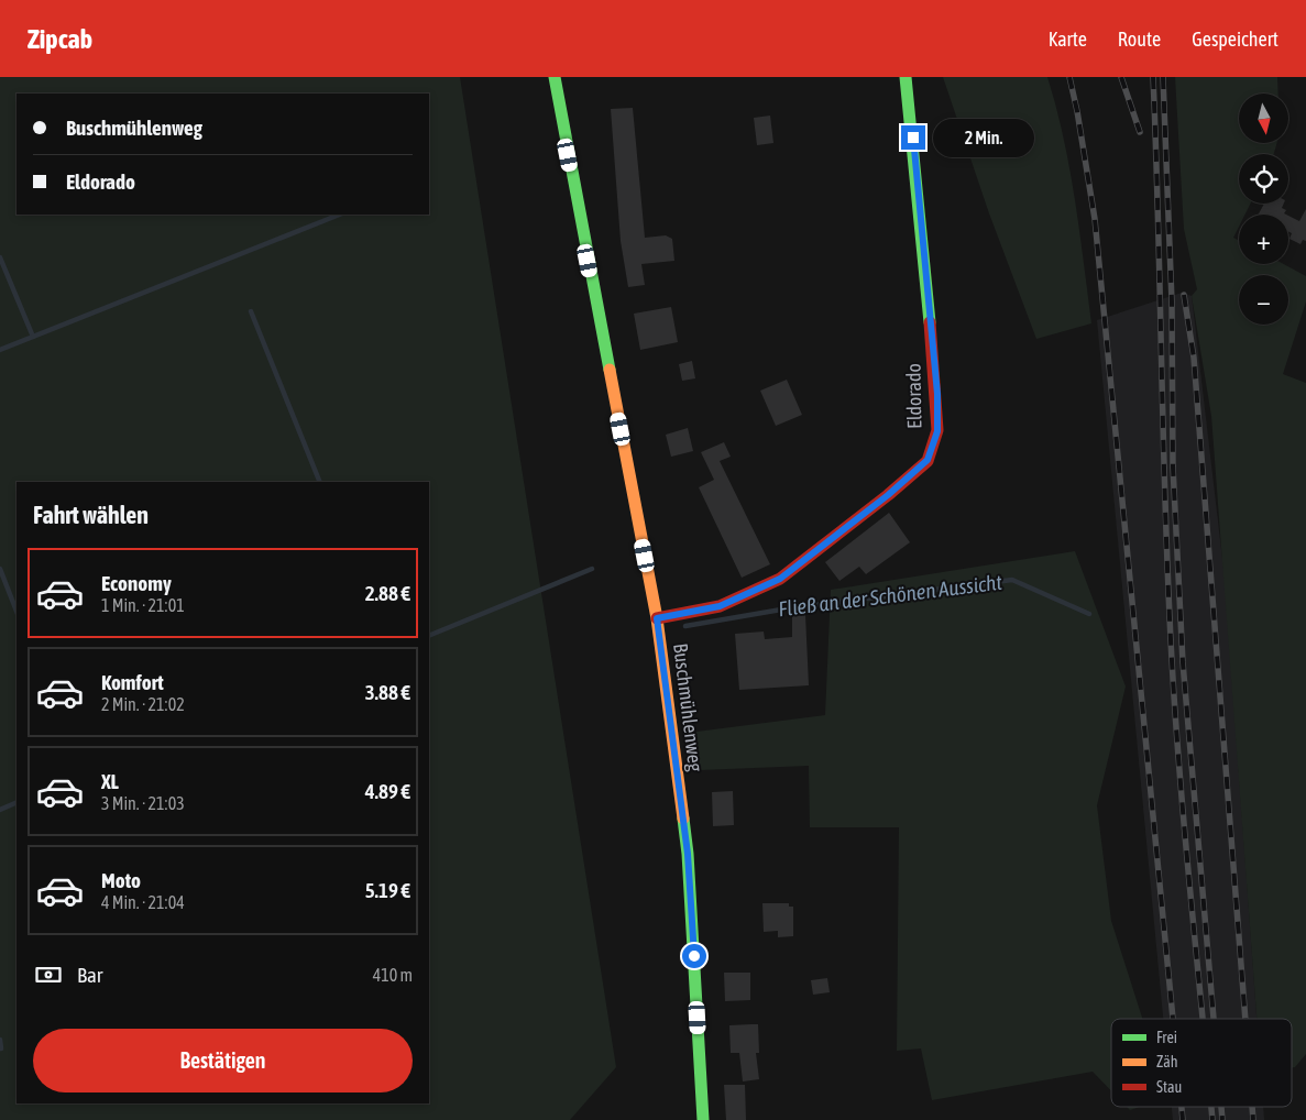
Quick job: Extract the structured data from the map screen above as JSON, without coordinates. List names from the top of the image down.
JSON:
{
  "streets": {
    "street": ["Eldorado", "Buschmühlenweg"]
  },
  "crossings": [
    ["Eldorado", "Buschmühlenweg"]
  ],
  "water": ["Fließ an der Schönen Aussicht"],
  "legend": ["Frei", "Zäh", "Stau"],
  "north": "bottom",
  "page": {
    "header": "Zipcab",
    "nav": ["Karte", "Route", "Gespeichert"],
    "map_buttons": ["+", "−"],
    "banner": ["Buschmühlenweg", "Eldorado"],
    "bubble": "2 Min.",
    "heading": "Fahrt wählen",
    "list": [
      {
        "name": "Economy",
        "note": "1 Min. · 21:01",
        "value": "2.88 €"
      },
      {
        "name": "Komfort",
        "note": "2 Min. · 21:02",
        "value": "3.88 €"
      },
      {
        "name": "XL",
        "note": "3 Min. · 21:03",
        "value": "4.89 €"
      },
      {
        "name": "Moto",
        "note": "4 Min. · 21:04",
        "value": "5.19 €"
      }
    ],
    "pay": ["Bar", "410 m"],
    "buttons": "Bestätigen"
  }
}
